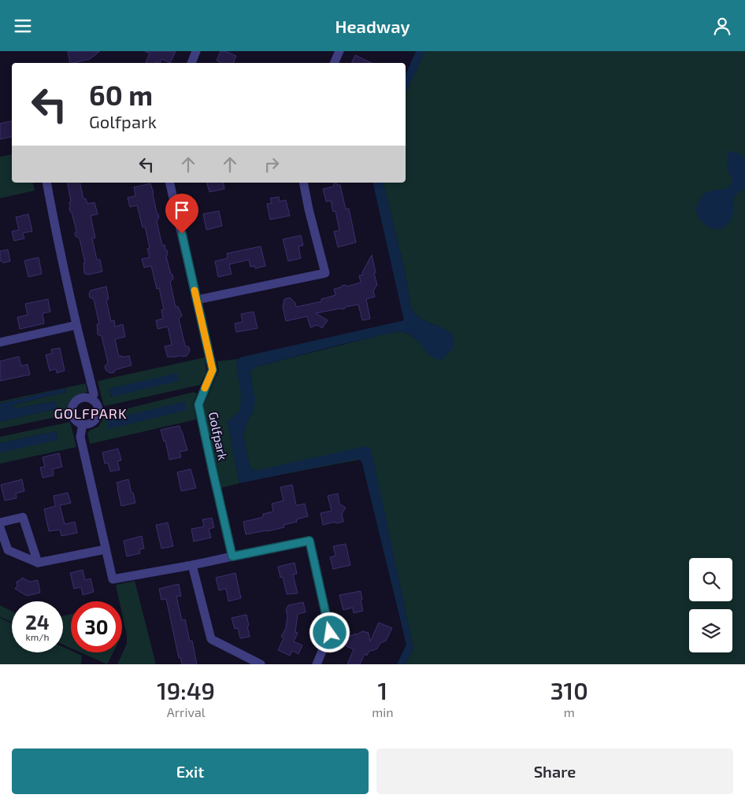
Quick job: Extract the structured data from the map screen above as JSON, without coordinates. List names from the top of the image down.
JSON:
{
  "streets": {
    "street": ["Golfpark"]
  },
  "districts": ["GOLFPARK"],
  "page": {
    "header": "Headway",
    "turn": ["60 m", "Golfpark"],
    "speed": "24 km/h",
    "limit": "30",
    "eta": [
      "19:49",
      "Arrival",
      "1",
      "min",
      "310",
      "m"
    ],
    "buttons": ["Exit", "Share"]
  }
}
